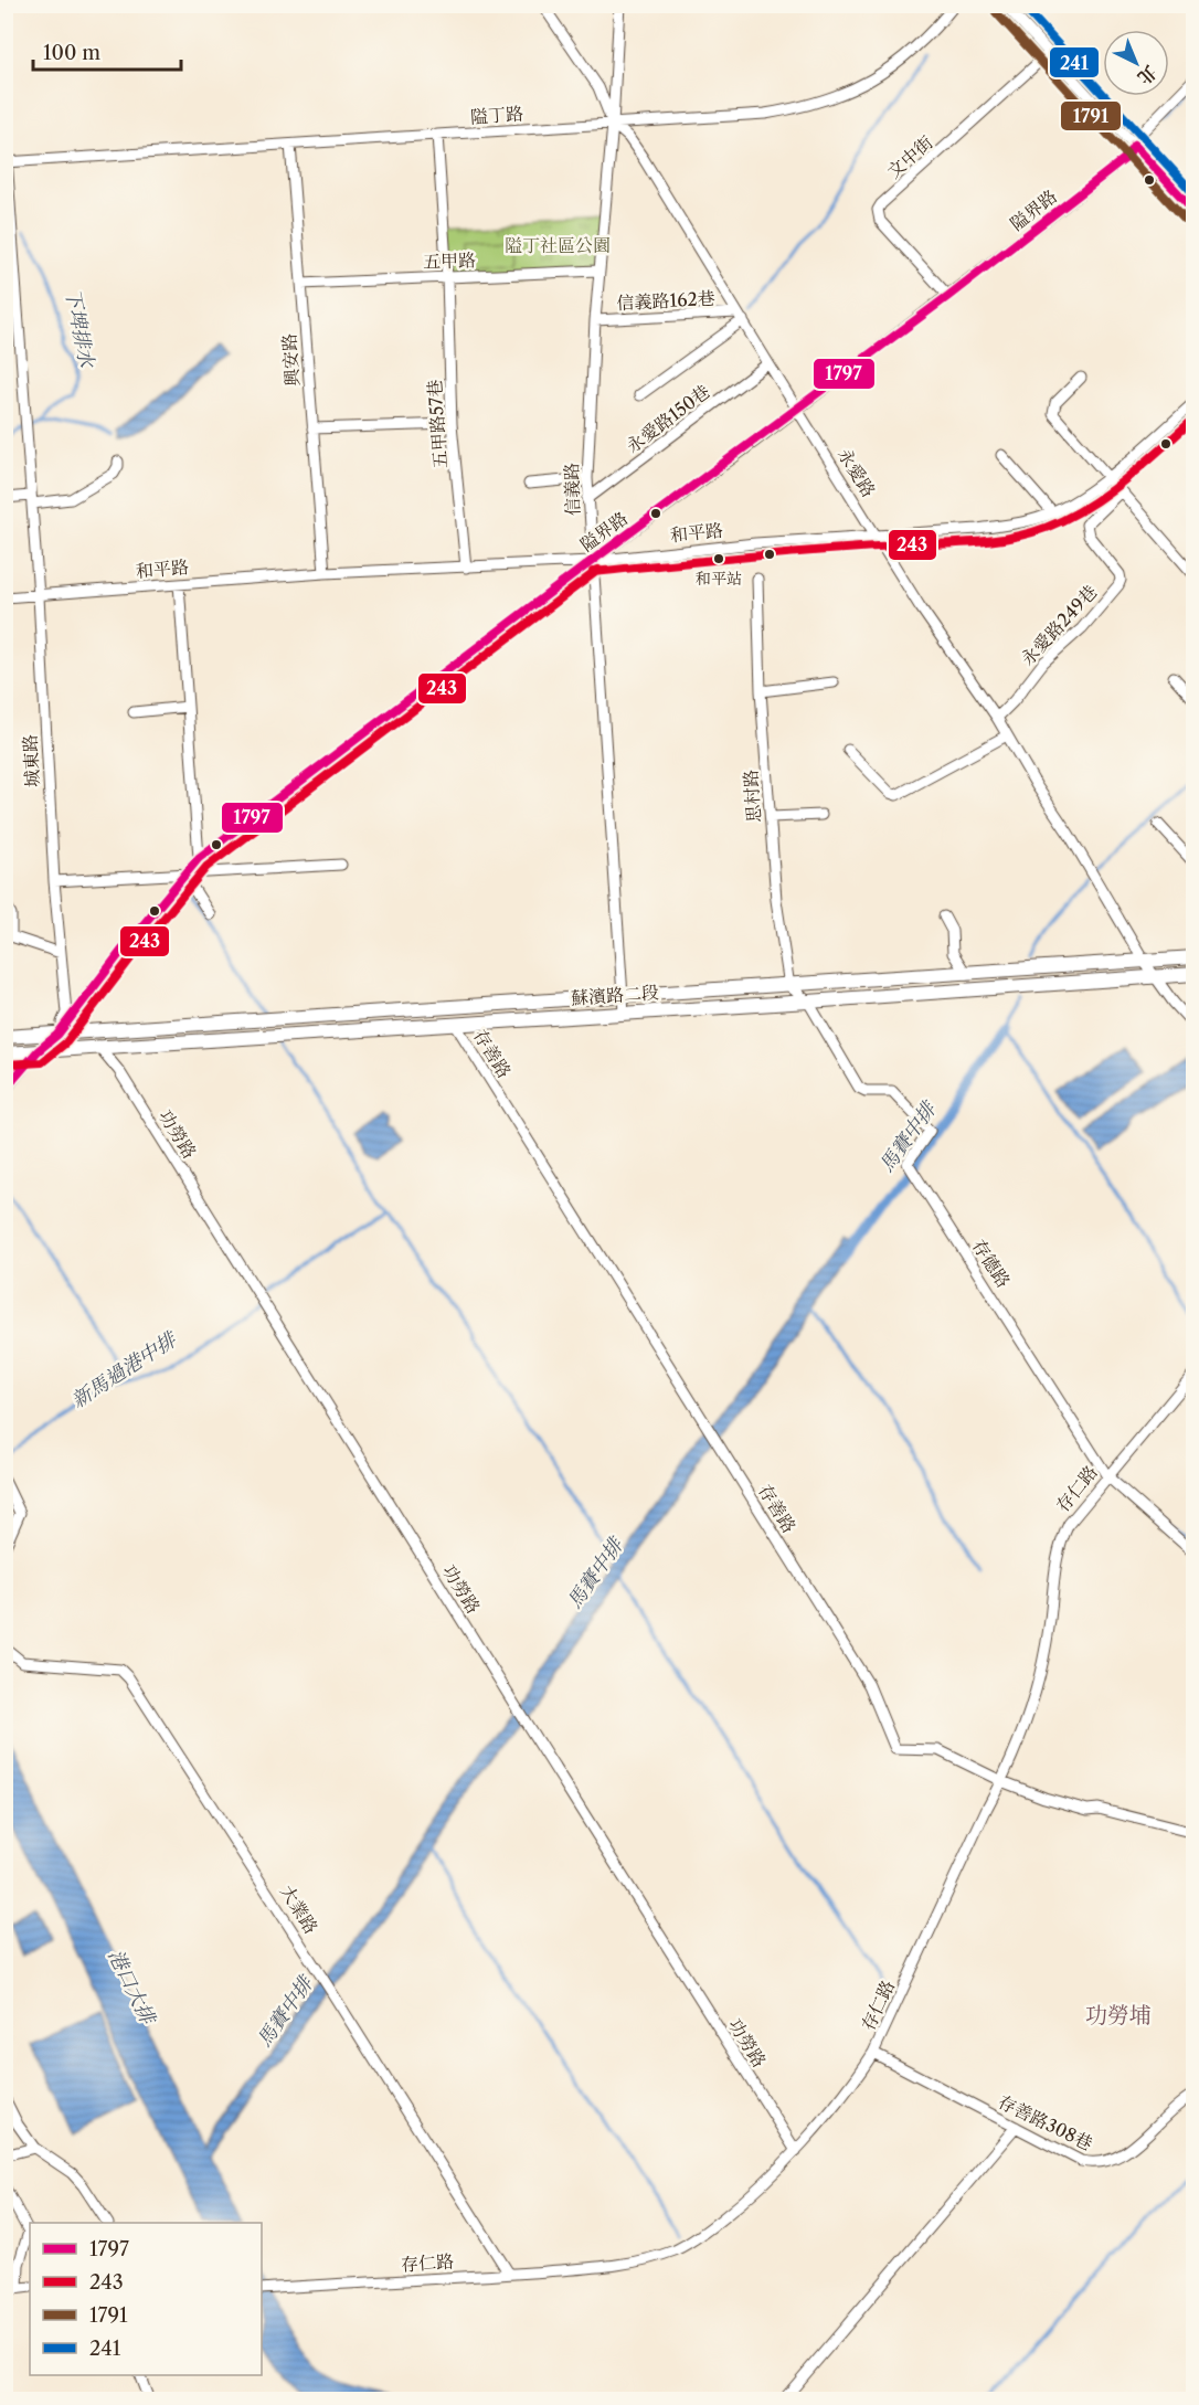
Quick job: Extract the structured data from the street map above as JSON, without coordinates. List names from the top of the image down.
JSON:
{
  "streets": {
    "main road": ["蘇濱路二段"],
    "street": [
      "隘丁路",
      "文中街",
      "隘界路",
      "五甲路",
      "信義路162巷",
      "興安路",
      "永愛路150巷",
      "五甲路57巷",
      "永愛路",
      "信義路",
      "和平路",
      "永愛路249巷",
      "城東路",
      "思村路",
      "存善路",
      "功勞路",
      "存德路",
      "存仁路",
      "大業路",
      "存善路308巷"
    ]
  },
  "crossings": [
    ["隘丁路", "興安路"],
    ["隘丁路", "五甲路57巷"],
    ["隘丁路", "永愛路"],
    ["隘丁路", "信義路"],
    ["隘丁路", "城東路"],
    ["文中街", "隘界路"],
    ["隘界路", "永愛路"],
    ["隘界路", "信義路"],
    ["隘界路", "和平路"],
    ["隘界路", "城東路"],
    ["隘界路", "蘇濱路二段"],
    ["五甲路", "興安路"],
    ["五甲路", "五甲路57巷"],
    ["五甲路", "信義路"],
    ["信義路162巷", "永愛路"],
    ["信義路162巷", "信義路"],
    ["興安路", "和平路"],
    ["永愛路150巷", "永愛路"],
    ["永愛路150巷", "信義路"],
    ["五甲路57巷", "和平路"],
    ["永愛路", "信義路"],
    ["永愛路", "和平路"],
    ["永愛路", "永愛路249巷"],
    ["永愛路", "蘇濱路二段"],
    ["信義路", "和平路"],
    ["信義路", "蘇濱路二段"],
    ["和平路", "城東路"],
    ["城東路", "蘇濱路二段"],
    ["思村路", "蘇濱路二段"],
    ["蘇濱路二段", "存善路"],
    ["蘇濱路二段", "功勞路"],
    ["蘇濱路二段", "存德路"],
    ["存善路", "存仁路"],
    ["功勞路", "存仁路"],
    ["存德路", "存仁路"],
    ["存仁路", "大業路"],
    ["存仁路", "存善路308巷"]
  ],
  "districts": ["功勞埔"],
  "water": [
    "下埤排水",
    "馬賽中排",
    "新馬過港中排",
    "港口大排"
  ],
  "parks": ["隘丁社區公園"],
  "places": ["和平站"],
  "lines": [
    "transit line 241",
    "transit line 1791",
    "transit line 1797",
    "transit line 243"
  ],
  "legend": [
    "1797",
    "243",
    "1791",
    "241"
  ],
  "scale_bar": "100 m",
  "north": "bottom right"
}
